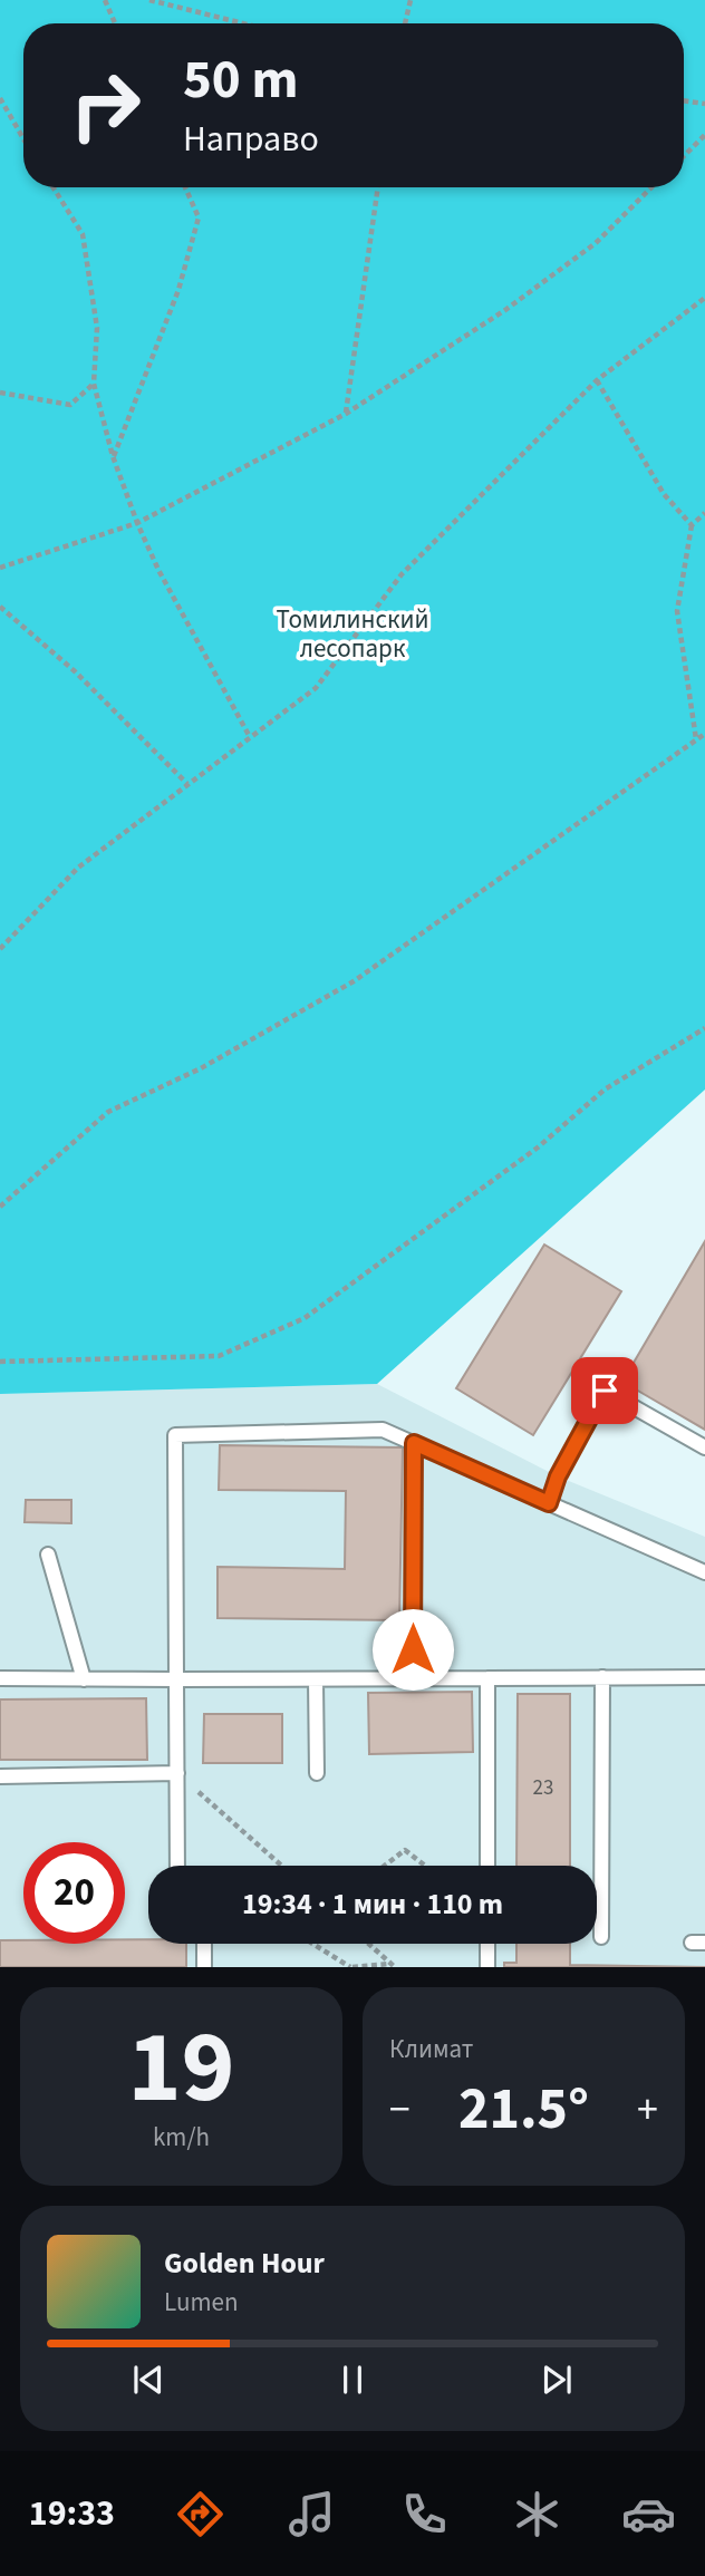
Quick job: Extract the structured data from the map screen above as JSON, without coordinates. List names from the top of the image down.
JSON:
{
  "parks": ["Томилинский лесопарк"],
  "house_numbers": ["23"],
  "page": {
    "turn": ["50 m", "Направо"],
    "limit": "20",
    "trip": "19:34 · 1 мин · 110 m",
    "tile": [
      ["19", "km/h"],
      "Климат"
    ],
    "heat": ["−", "21.5°", "+"],
    "song": ["Golden Hour", "Lumen"],
    "tabs": "19:33"
  }
}
